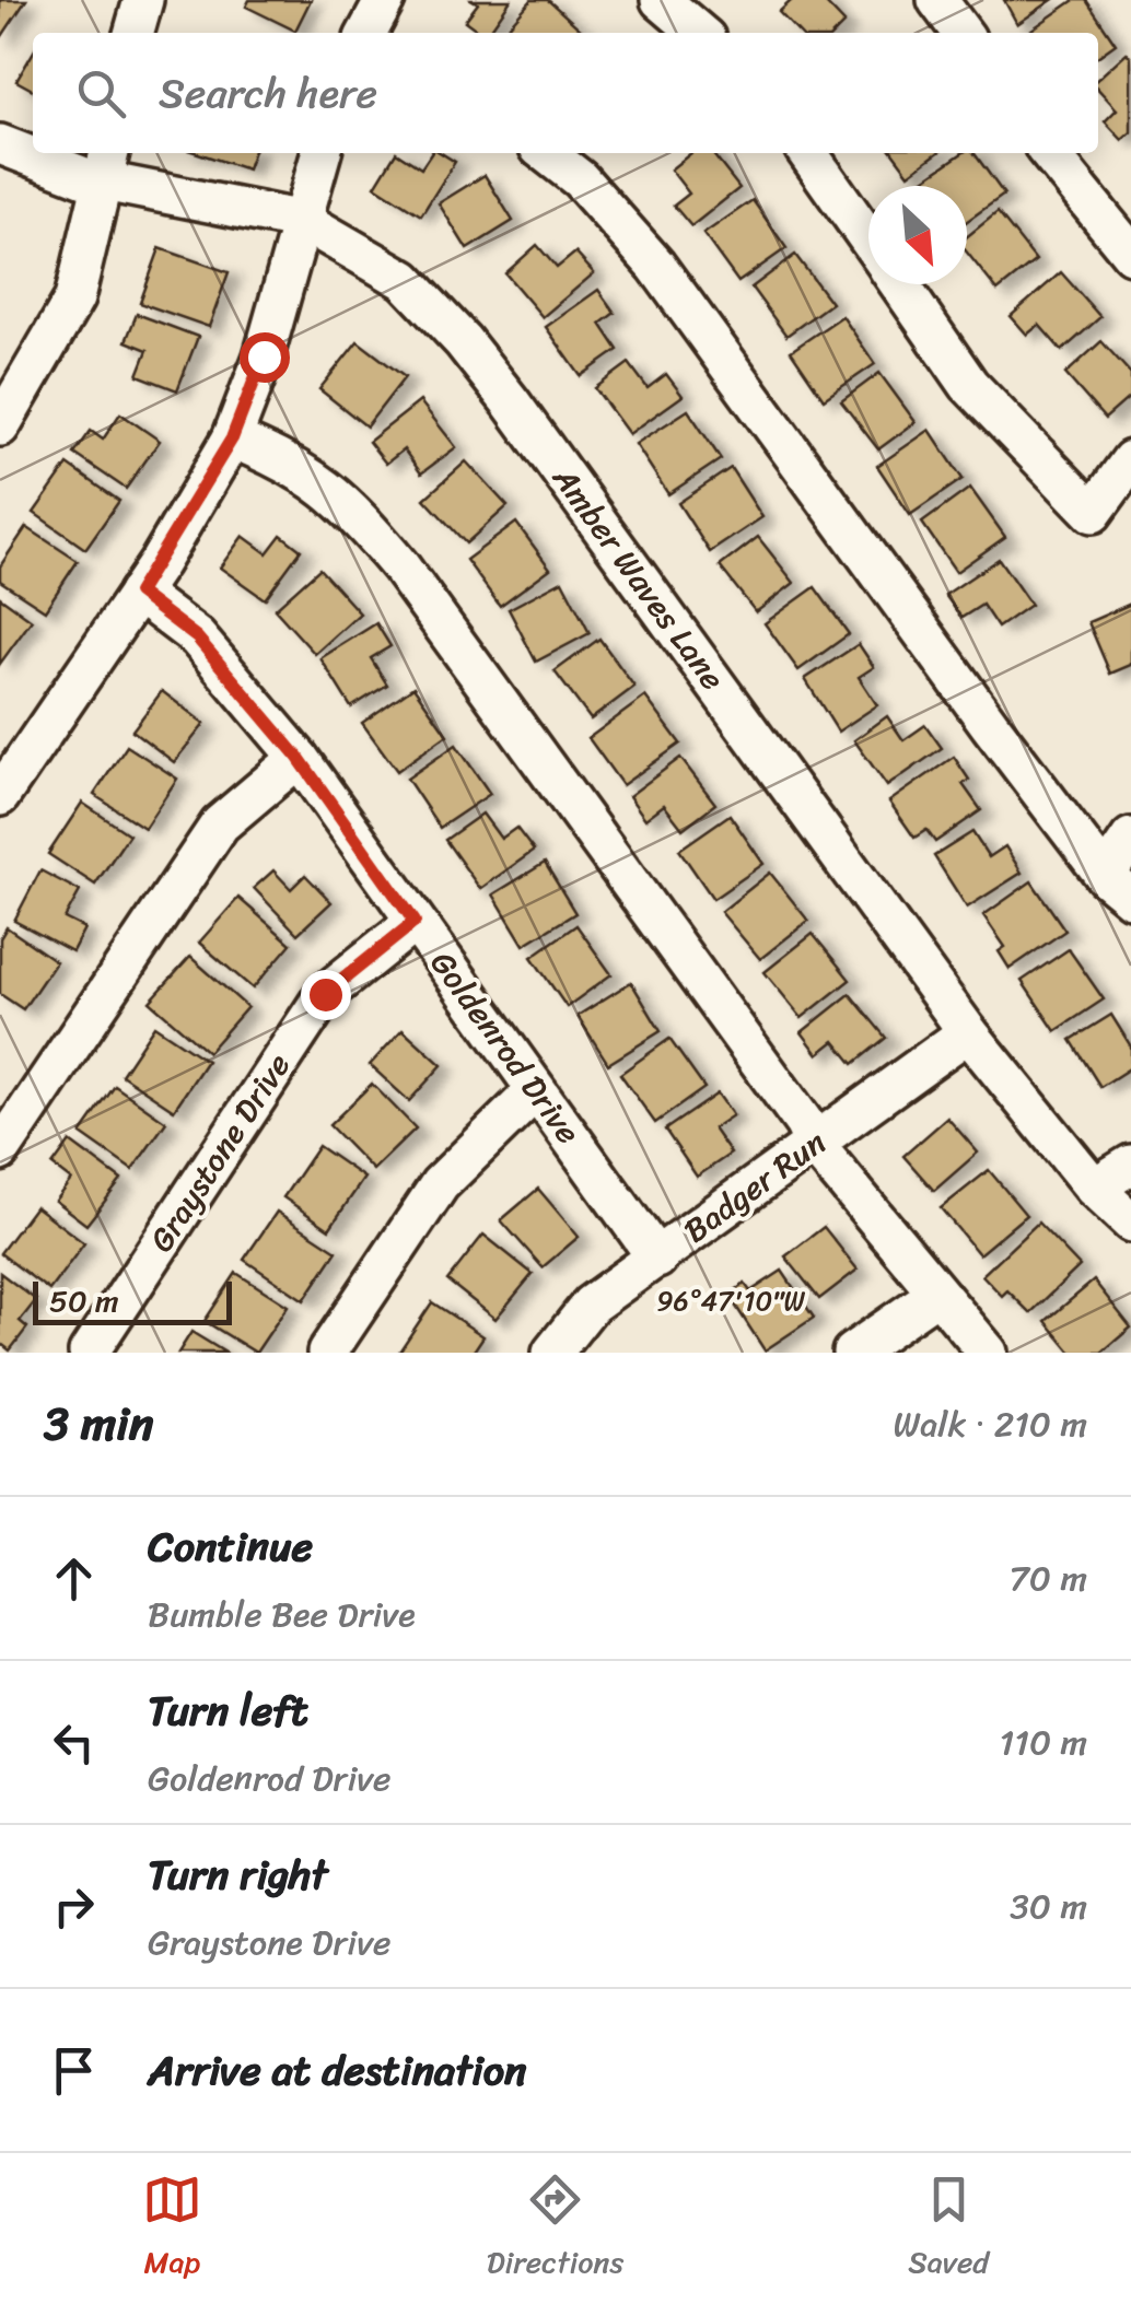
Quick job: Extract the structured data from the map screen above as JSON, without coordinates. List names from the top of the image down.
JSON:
{
  "streets": {
    "street": [
      "Amber Waves Lane",
      "Goldenrod Drive",
      "Graystone Drive",
      "Badger Run"
    ]
  },
  "crossings": [
    ["Amber Waves Lane", "Badger Run"],
    ["Goldenrod Drive", "Graystone Drive"],
    ["Goldenrod Drive", "Badger Run"]
  ],
  "scale_bar": "50 m",
  "north": "bottom right",
  "page": {
    "search": "Search here",
    "scale": "50 m",
    "heading": ["3 min", "Walk · 210 m"],
    "list": [
      ["Continue", "Bumble Bee Drive", "70 m"],
      ["Turn left", "Goldenrod Drive", "110 m"],
      ["Turn right", "Graystone Drive", "30 m"],
      "Arrive at destination"
    ],
    "nav": ["Map", "Directions", "Saved"]
  },
  "coordinates": ["96°47'10\"W"]
}
